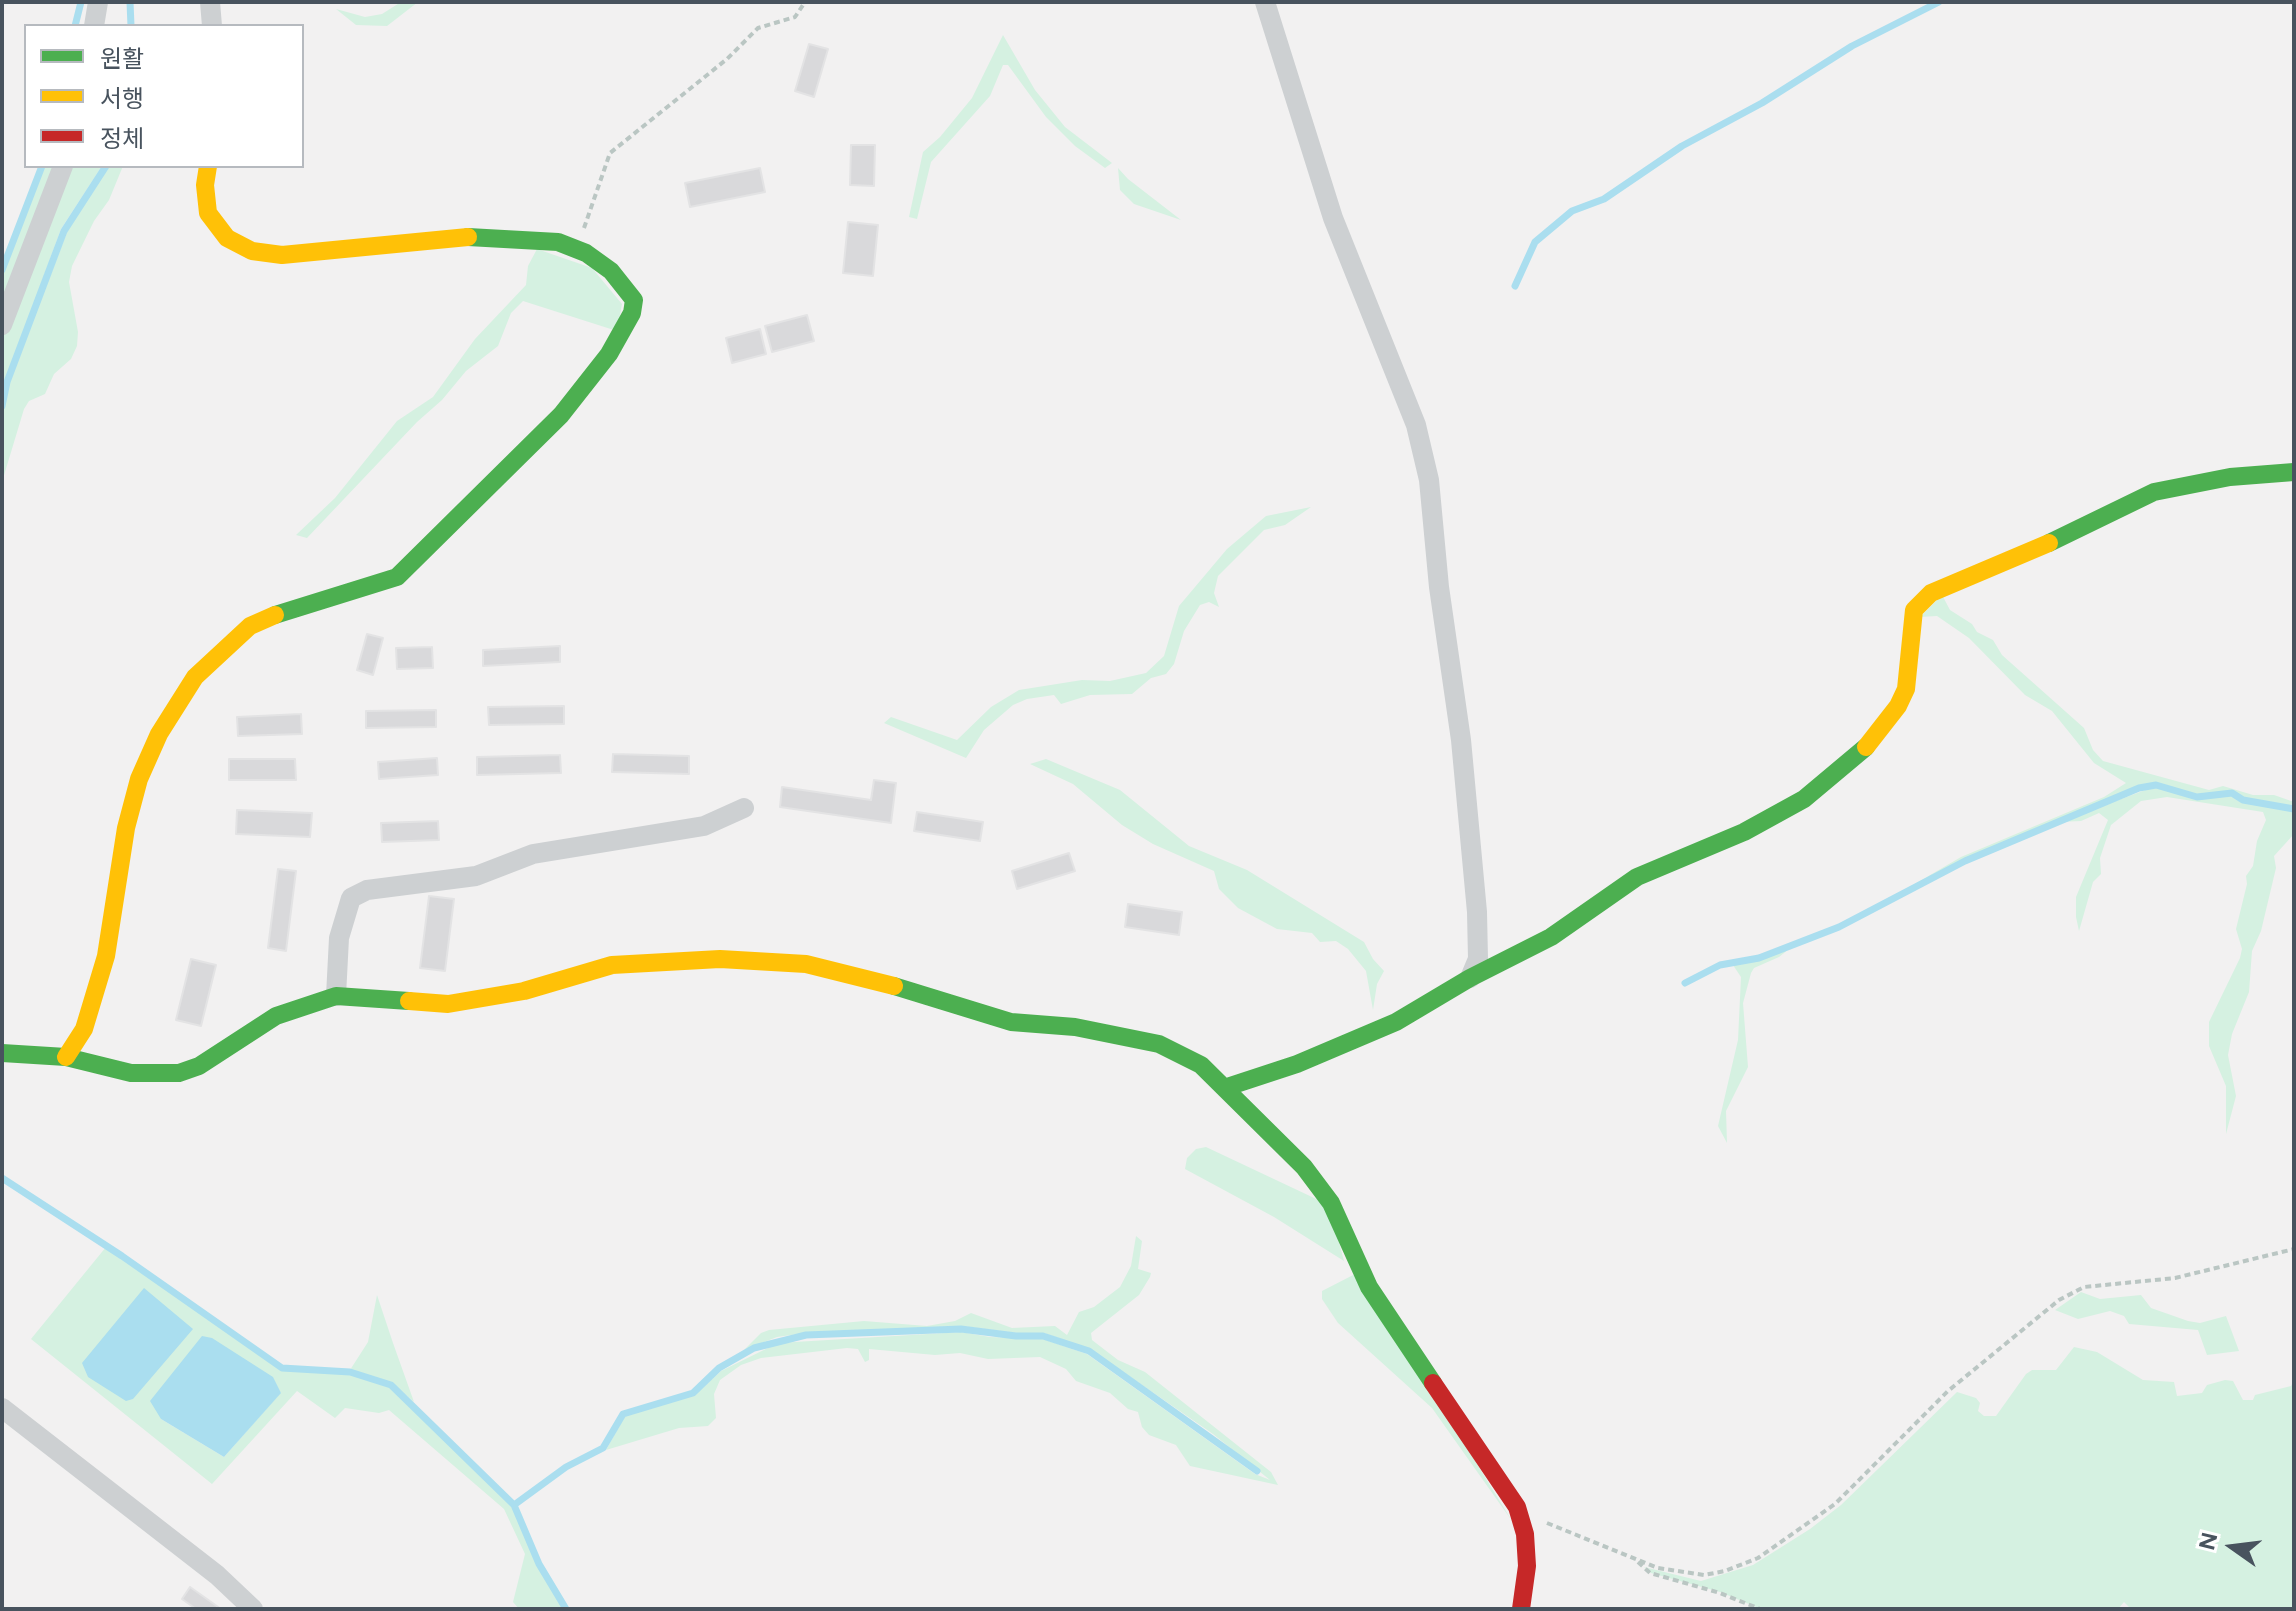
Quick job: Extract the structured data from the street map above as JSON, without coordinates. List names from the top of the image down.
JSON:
{
  "legend": ["원활", "서행", "정체"],
  "north": "left"
}
